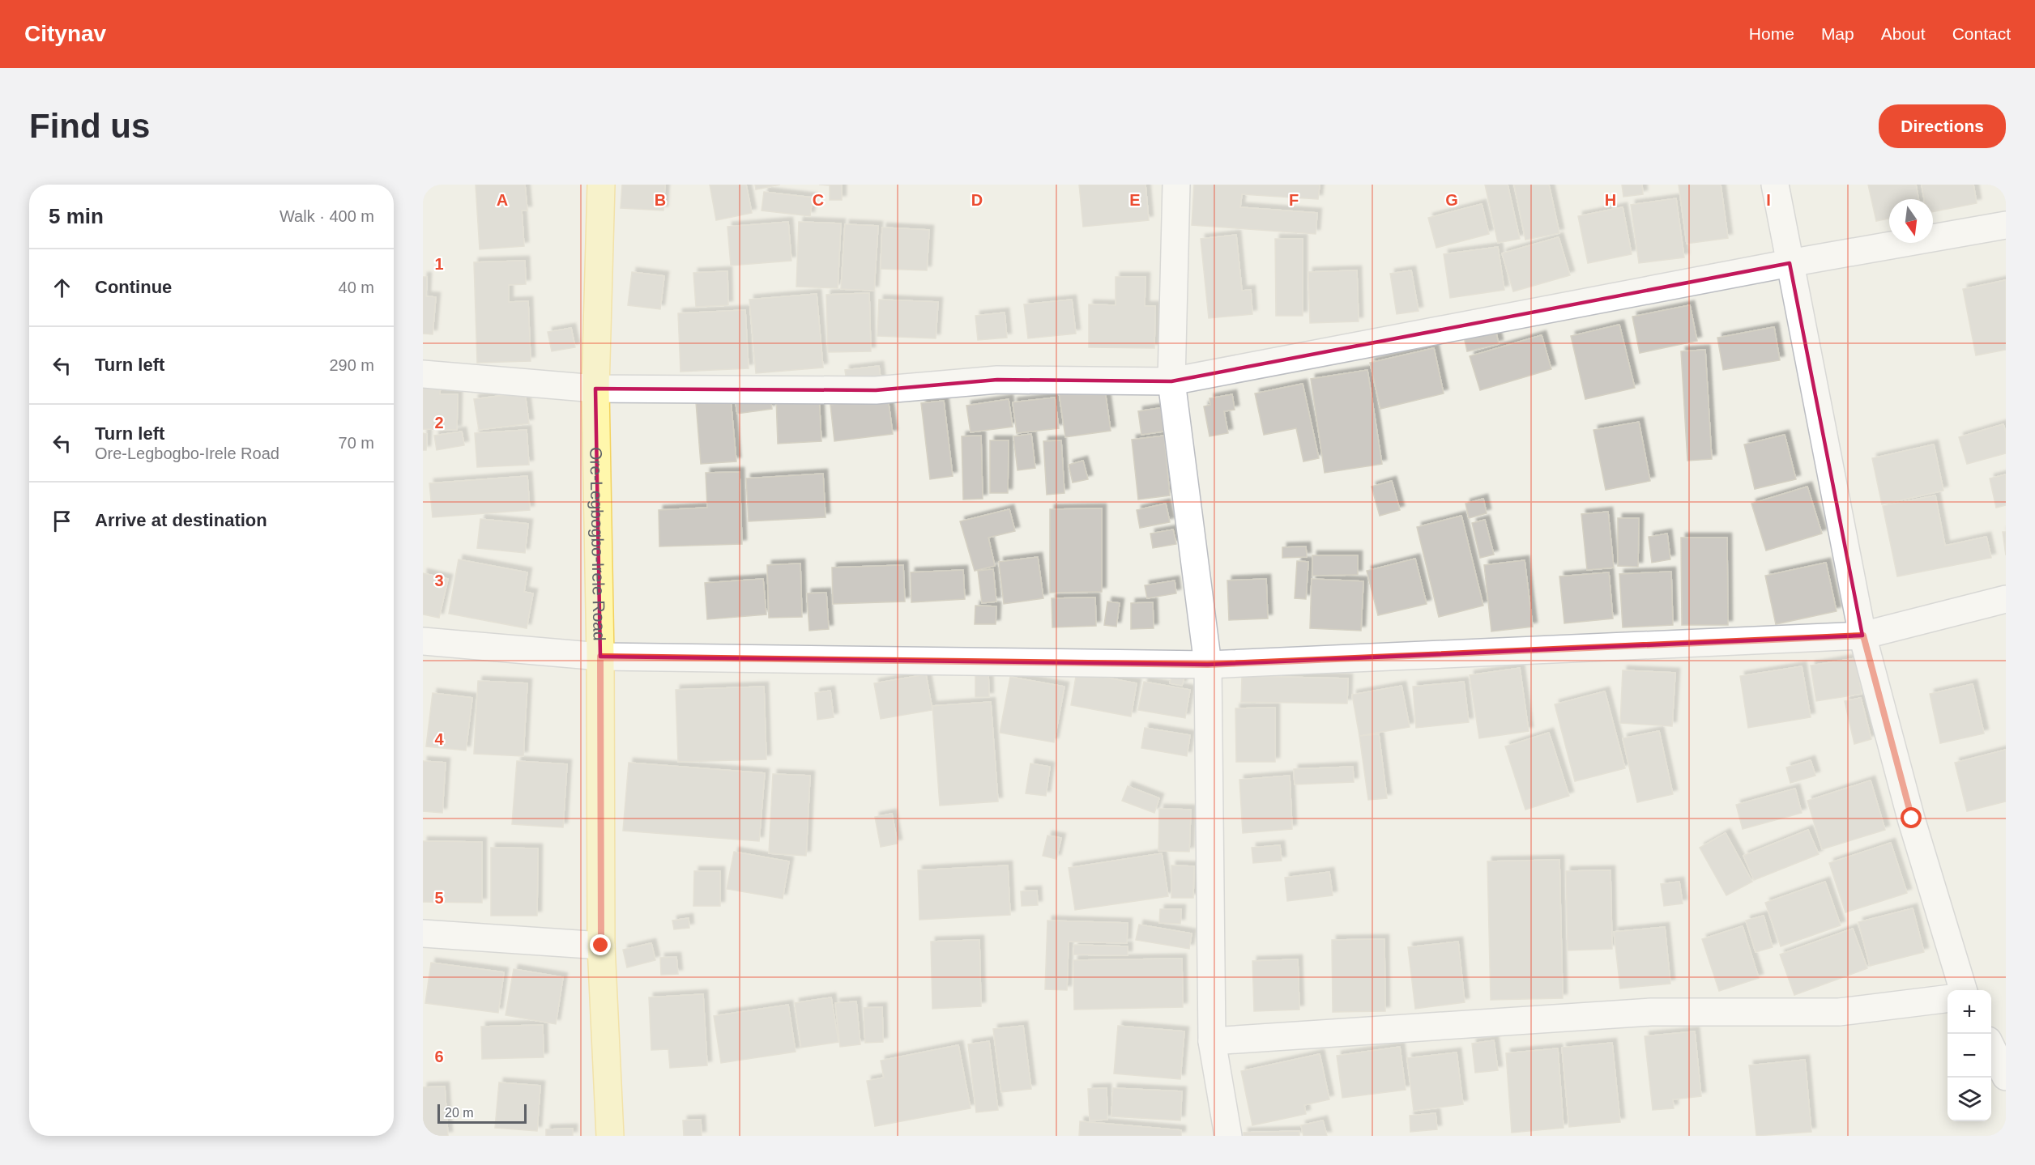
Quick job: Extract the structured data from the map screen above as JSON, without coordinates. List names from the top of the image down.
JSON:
{
  "streets": {
    "main road": ["Ore-Legbogbo-Irele Road"]
  },
  "scale_bar": "20 m",
  "north": "bottom",
  "page": {
    "header": "Citynav",
    "nav": [
      "Home",
      "Map",
      "About",
      "Contact"
    ],
    "buttons": "Directions",
    "title": "Find us",
    "heading": ["5 min", "Walk · 400 m"],
    "list": [
      ["Continue", "40 m"],
      ["Turn left", "290 m"],
      ["Turn left", "Ore-Legbogbo-Irele Road", "70 m"],
      "Arrive at destination"
    ],
    "map_buttons": ["+", "−"],
    "scale": "20 m"
  },
  "grid": {
    "columns": [
      "A",
      "B",
      "C",
      "D",
      "E",
      "F",
      "G",
      "H",
      "I"
    ],
    "rows": [
      "1",
      "2",
      "3",
      "4",
      "5",
      "6"
    ]
  }
}
